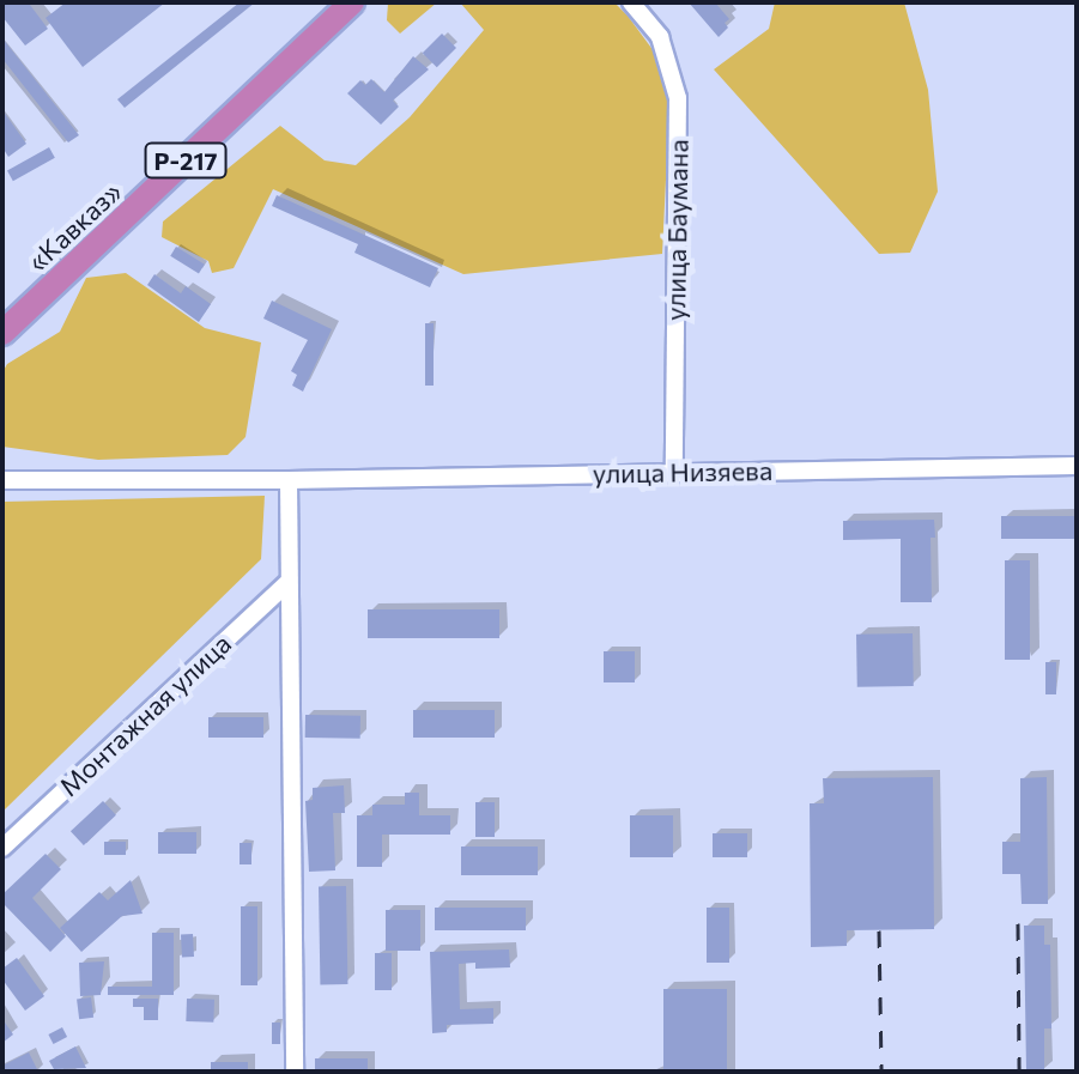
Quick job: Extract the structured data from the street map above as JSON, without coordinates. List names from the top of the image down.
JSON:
{
  "streets": {
    "highway": ["Р-217", "«Кавказ»"],
    "street": ["улица Баумана", "улица Низяева", "Монтажная улица"]
  },
  "crossings": [
    ["улица Баумана", "улица Низяева"]
  ]
}
